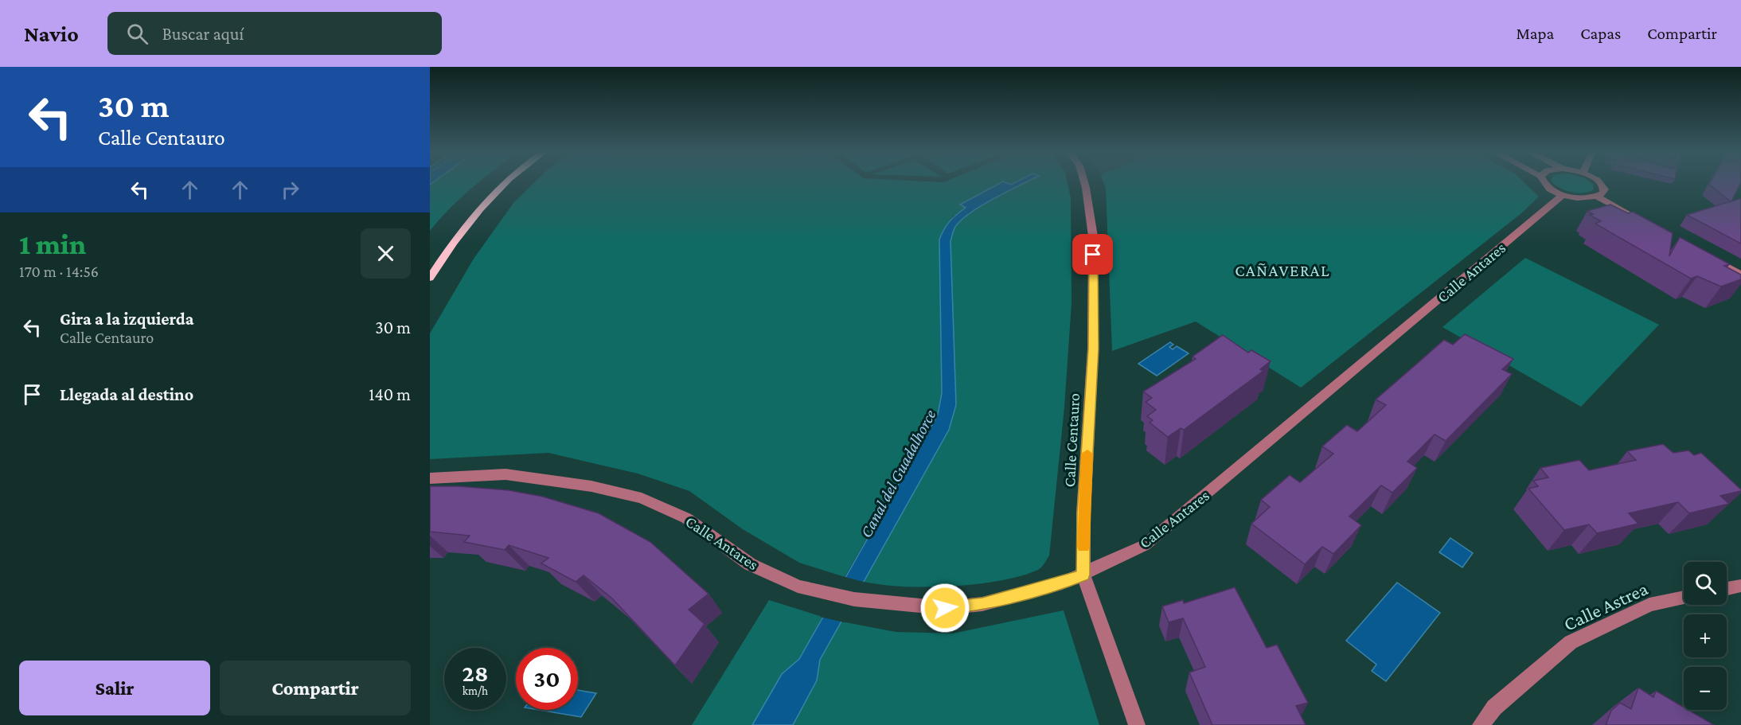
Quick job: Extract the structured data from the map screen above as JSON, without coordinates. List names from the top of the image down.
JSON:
{
  "streets": {
    "street": ["Calle Antares", "Calle Centauro", "Calle Astrea"]
  },
  "crossings": [
    ["Calle Antares", "Calle Centauro"]
  ],
  "districts": ["CAÑAVERAL"],
  "water": ["Canal del Guadalhorce"],
  "page": {
    "header": "Navio",
    "search": "Buscar aquí",
    "nav": ["Mapa", "Capas", "Compartir"],
    "turn": ["30 m", "Calle Centauro"],
    "heading": ["1 min", "170 m · 14:56"],
    "list": [
      {
        "name": "Gira a la izquierda",
        "note": "Calle Centauro",
        "value": "30 m"
      },
      {
        "name": "Llegada al destino",
        "value": "140 m"
      }
    ],
    "map_buttons": ["+", "−"],
    "speed": "28 km/h",
    "limit": "30",
    "buttons": ["Salir", "Compartir"]
  }
}
